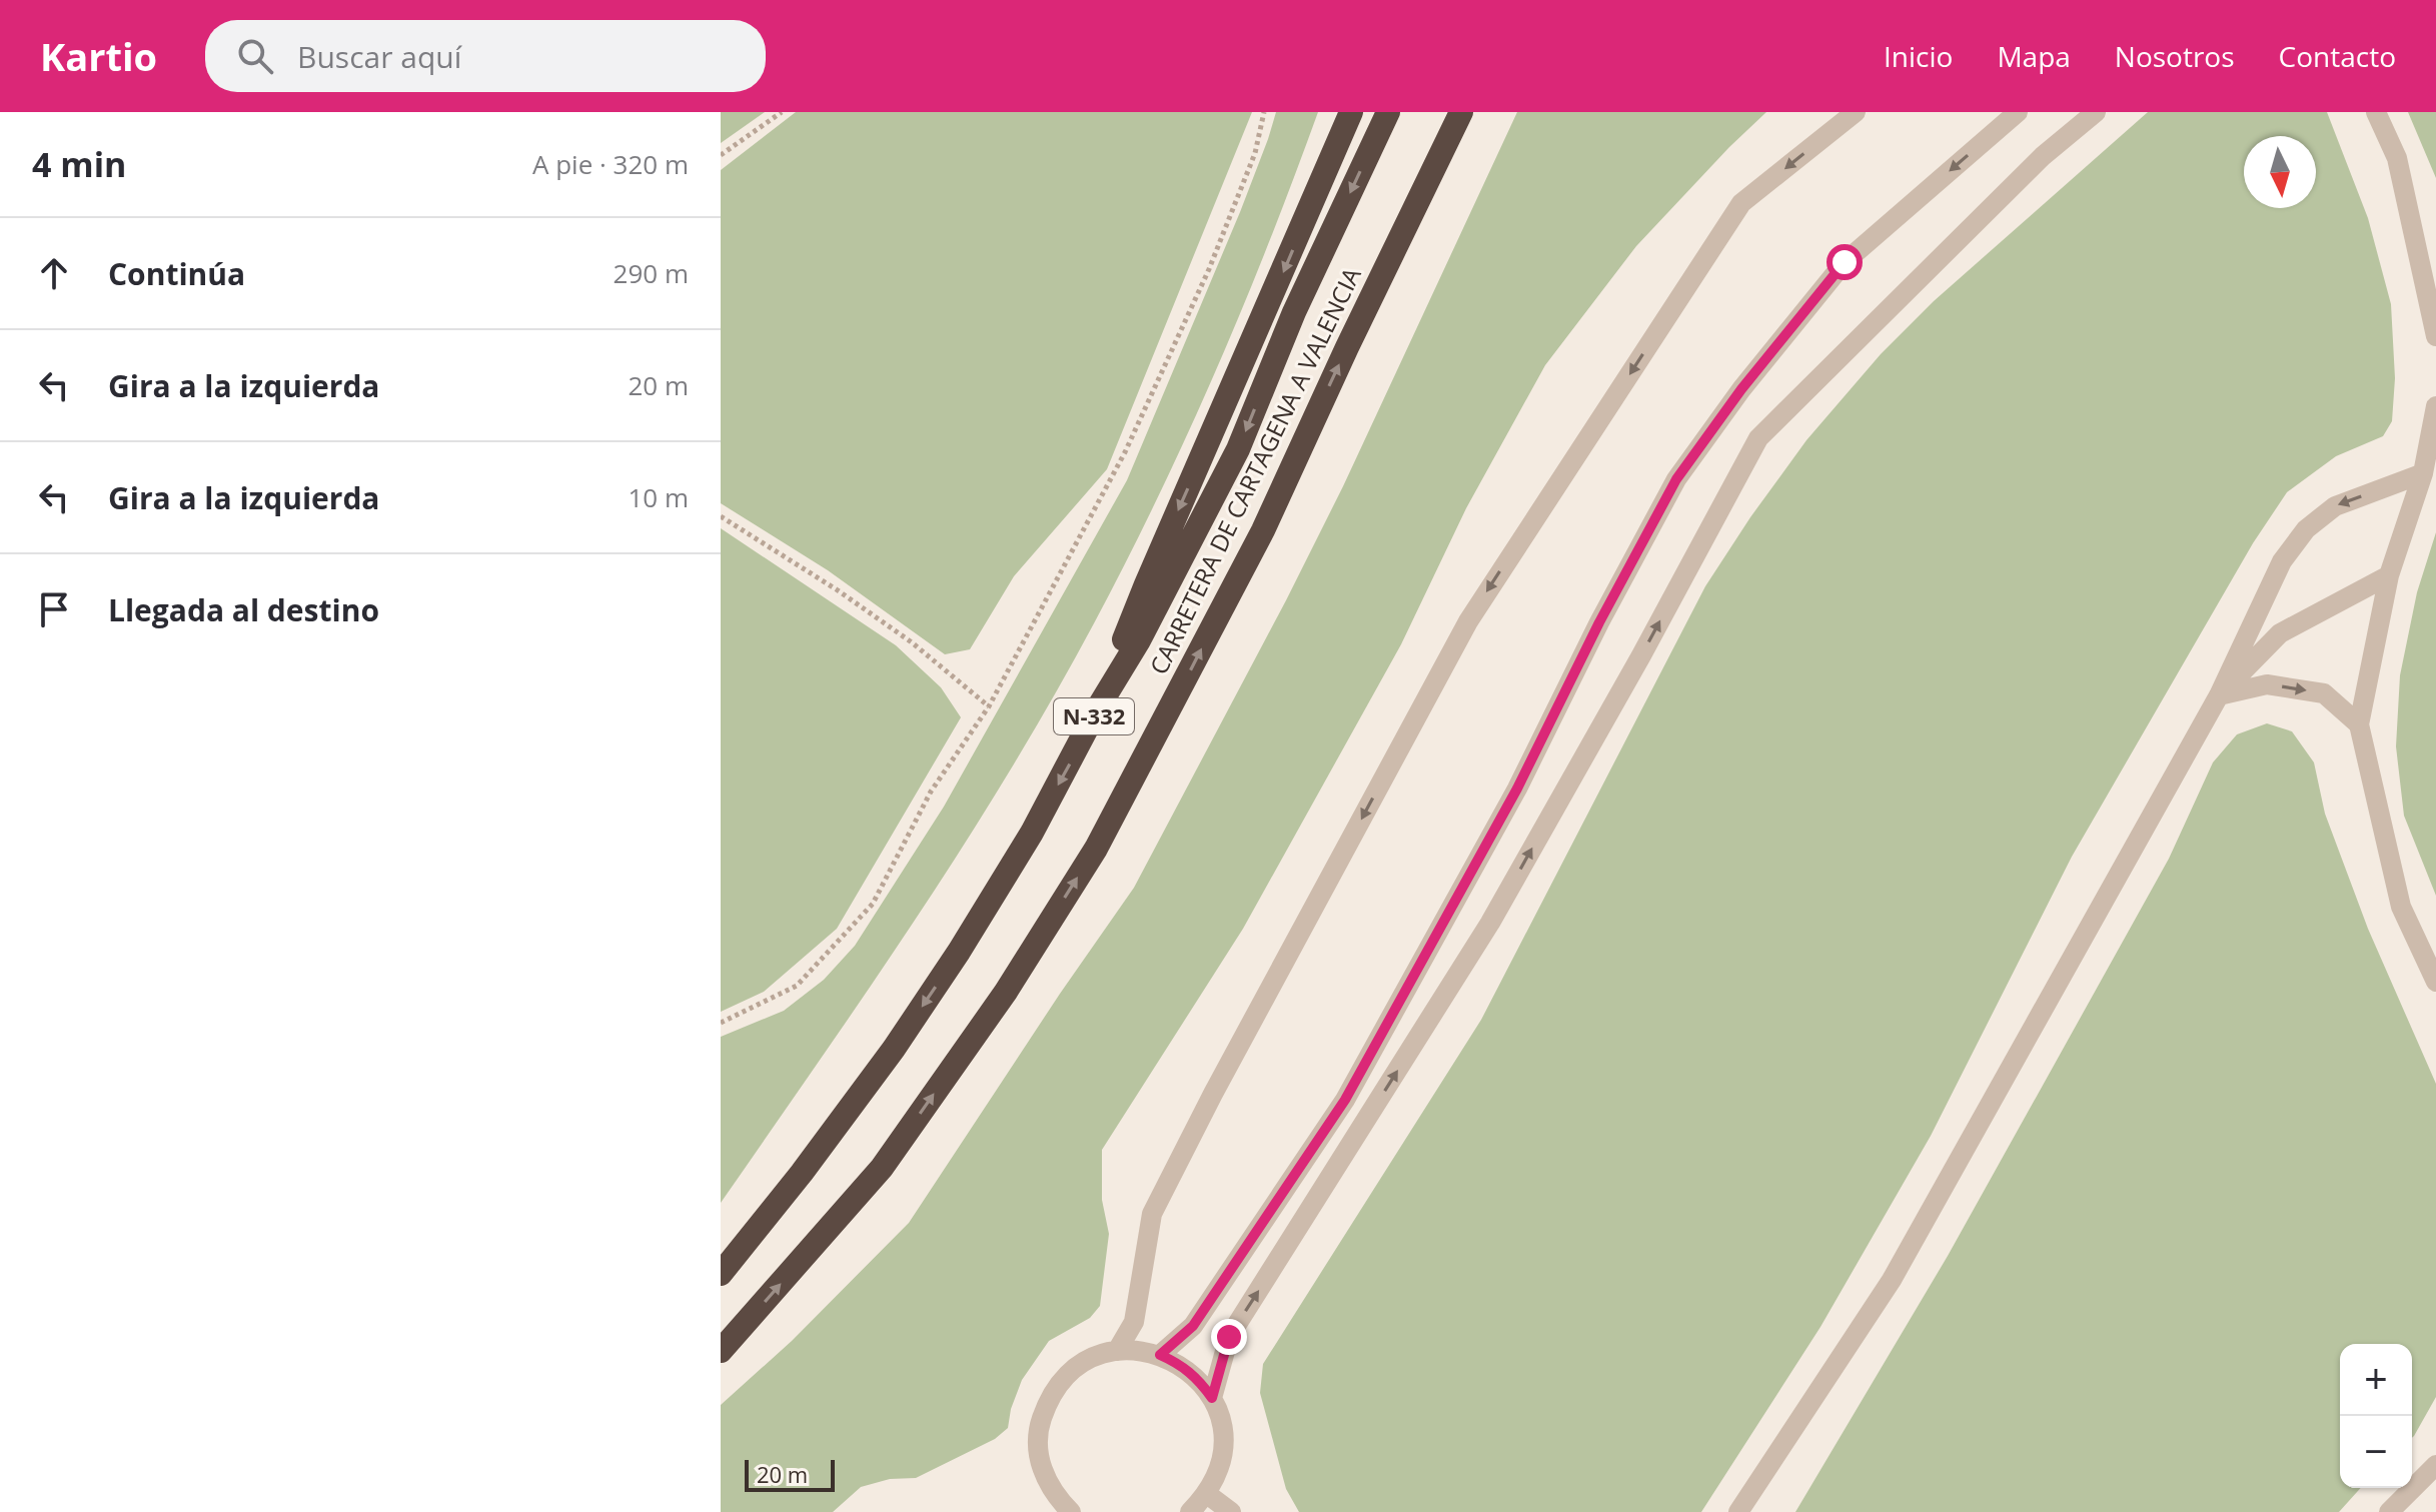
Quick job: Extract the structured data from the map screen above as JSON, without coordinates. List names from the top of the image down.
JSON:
{
  "streets": {
    "highway": ["CARRETERA DE CARTAGENA A VALENCIA", "N-332"]
  },
  "scale_bar": "20 m",
  "north": "bottom",
  "page": {
    "header": "Kartio",
    "search": "Buscar aquí",
    "nav": [
      "Inicio",
      "Mapa",
      "Nosotros",
      "Contacto"
    ],
    "heading": ["4 min", "A pie · 320 m"],
    "list": [
      ["Continúa", "290 m"],
      ["Gira a la izquierda", "20 m"],
      ["Gira a la izquierda", "10 m"],
      "Llegada al destino"
    ],
    "map_buttons": ["+", "−"],
    "scale": "20 m"
  }
}
